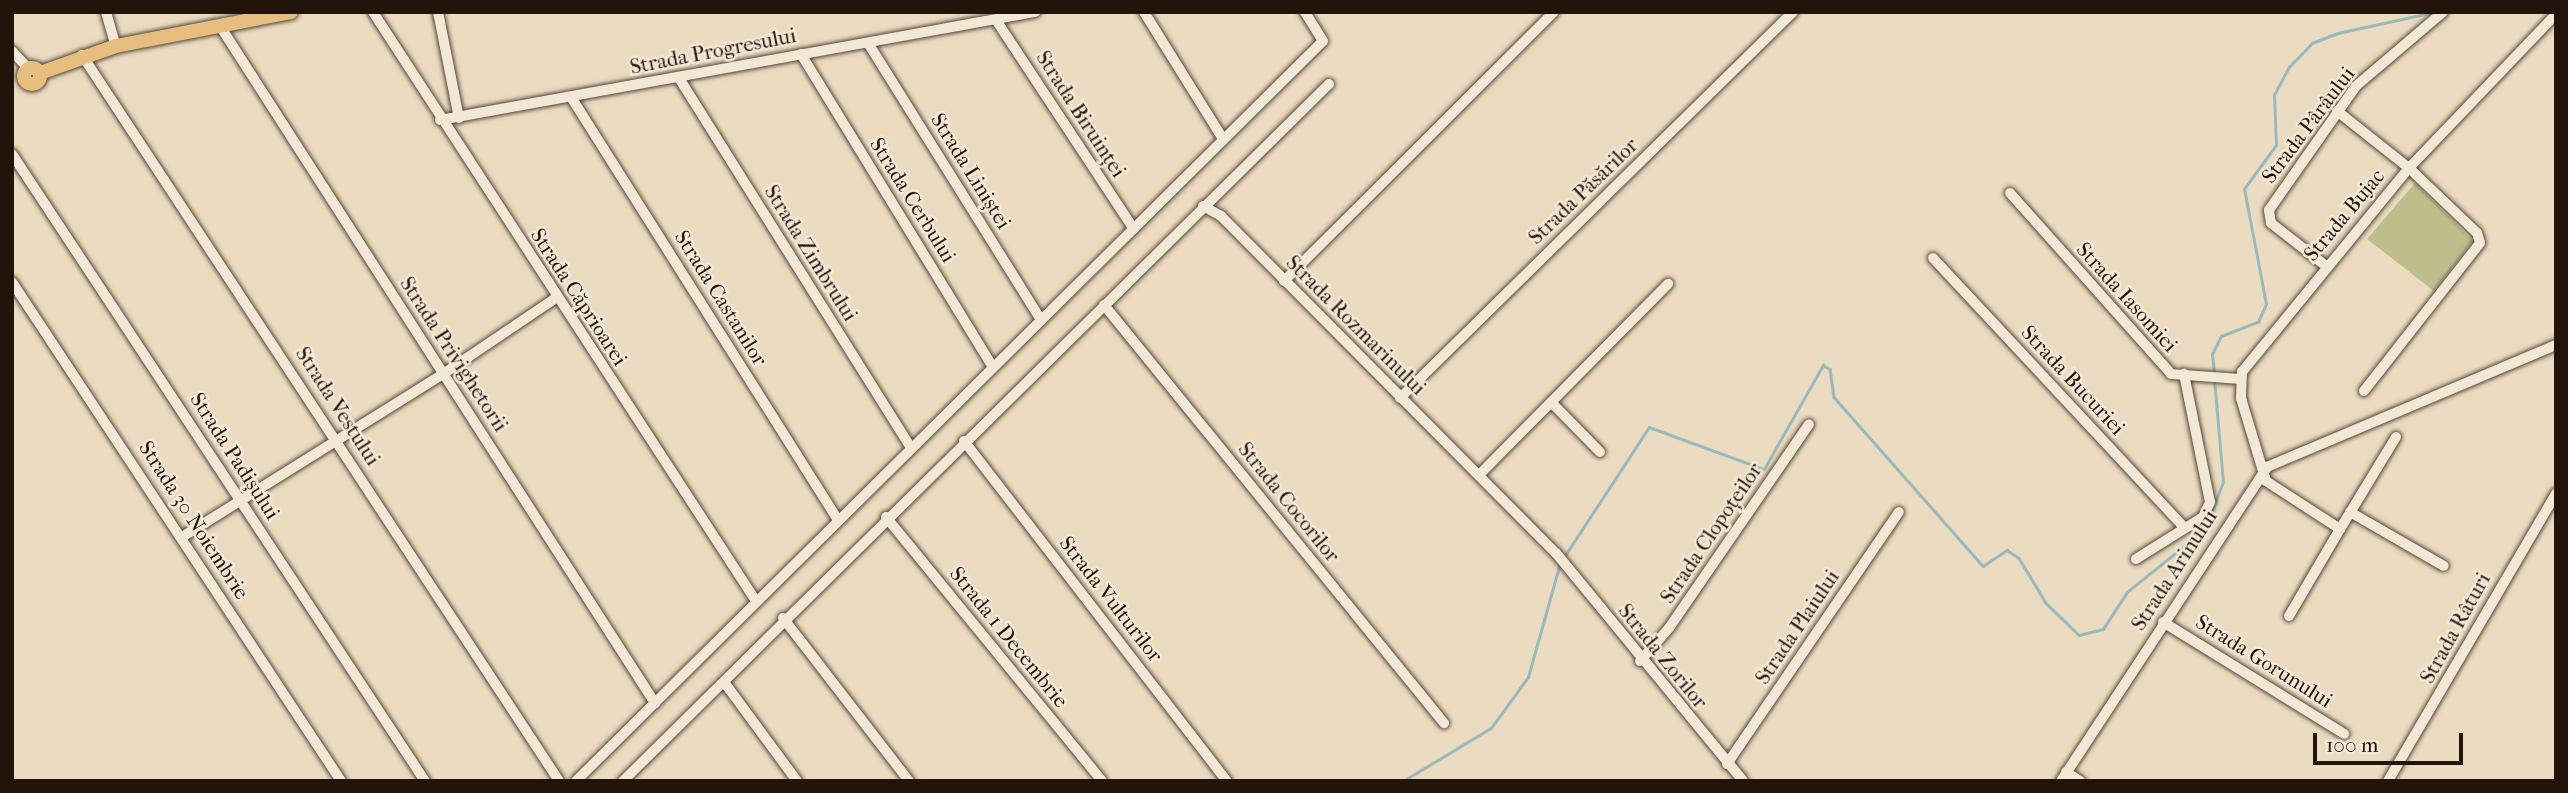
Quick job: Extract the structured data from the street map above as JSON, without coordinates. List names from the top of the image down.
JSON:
{
  "streets": {
    "street": [
      "Strada Progresului",
      "Strada Biruinței",
      "Strada Pârâului",
      "Strada Liniștei",
      "Strada Păsărilor",
      "Strada Cerbului",
      "Strada Bujac",
      "Strada Zimbrului",
      "Strada Căprioarei",
      "Strada Iasomiei",
      "Strada Castanilor",
      "Strada Rozmarinului",
      "Strada Privighetorii",
      "Strada Bucuriei",
      "Strada Vestului",
      "Strada Padișului",
      "Strada Cocorilor",
      "Strada 30 Noiembrie",
      "Strada Clopoțeilor",
      "Strada Arinului",
      "Strada Vulturilor",
      "Strada Plaiului",
      "Strada Râturi",
      "Strada 1 Decembrie",
      "Strada Zorilor",
      "Strada Gorunului"
    ]
  },
  "crossings": [
    ["Strada Progresului", "Strada Biruinței"],
    ["Strada Progresului", "Strada Liniștei"],
    ["Strada Progresului", "Strada Cerbului"],
    ["Strada Progresului", "Strada Zimbrului"],
    ["Strada Progresului", "Strada Căprioarei"],
    ["Strada Progresului", "Strada Castanilor"],
    ["Strada Pârâului", "Strada Bujac"],
    ["Strada Păsărilor", "Strada Rozmarinului"],
    ["Strada Bujac", "Strada Iasomiei"],
    ["Strada Rozmarinului", "Strada Zorilor"],
    ["Strada Clopoțeilor", "Strada Zorilor"],
    ["Strada Arinului", "Strada Gorunului"],
    ["Strada Plaiului", "Strada Zorilor"]
  ],
  "scale_bar": "100 m"
}
